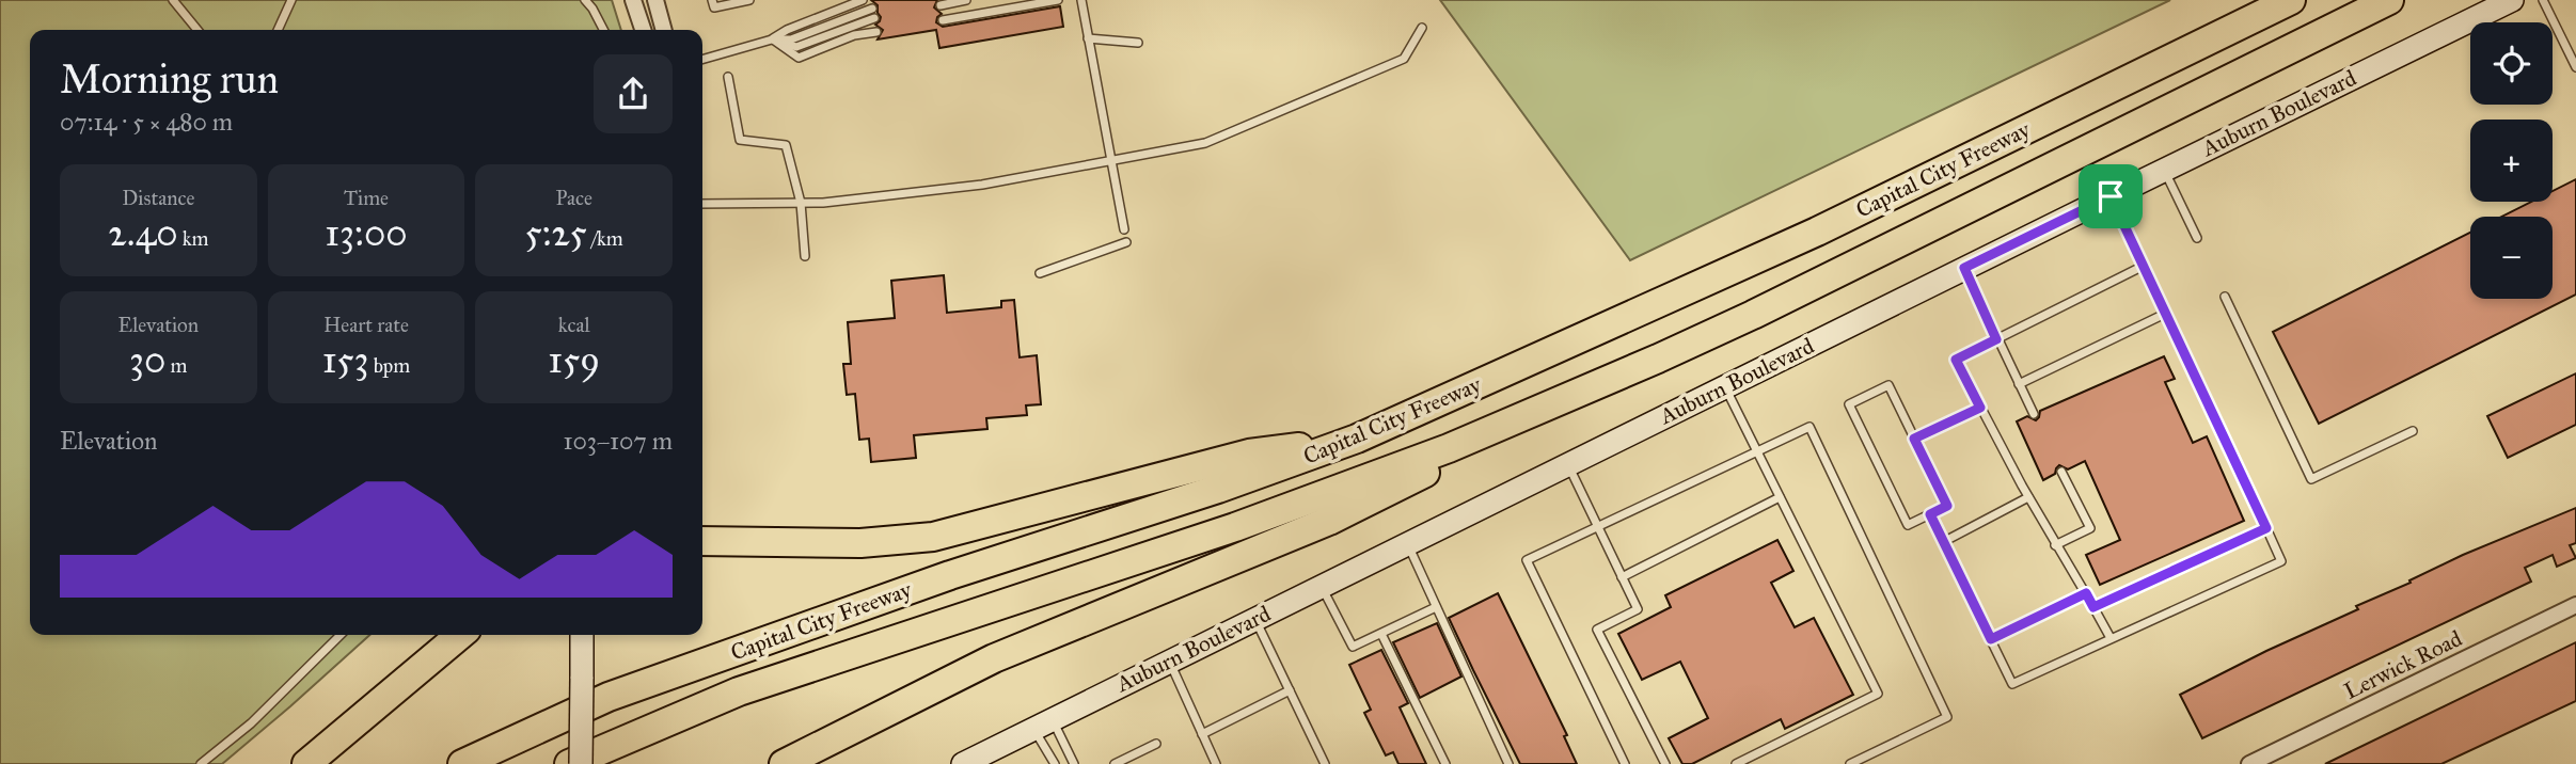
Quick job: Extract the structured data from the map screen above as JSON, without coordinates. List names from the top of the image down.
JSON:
{
  "streets": {
    "highway": ["Capital City Freeway"],
    "main road": ["Auburn Boulevard"],
    "street": ["Lerwick Road"]
  },
  "page": {
    "map_buttons": ["+", "−"],
    "heading": ["Morning run", "07:14 · 5 × 480 m"],
    "stats": [
      ["Distance", "2.40 km"],
      ["Time", "13:00"],
      ["Pace", "5:25 /km"],
      ["Elevation", "30 m"],
      ["Heart rate", "153 bpm"],
      ["kcal", "159"]
    ],
    "chart": ["Elevation", "103–107 m"]
  }
}
